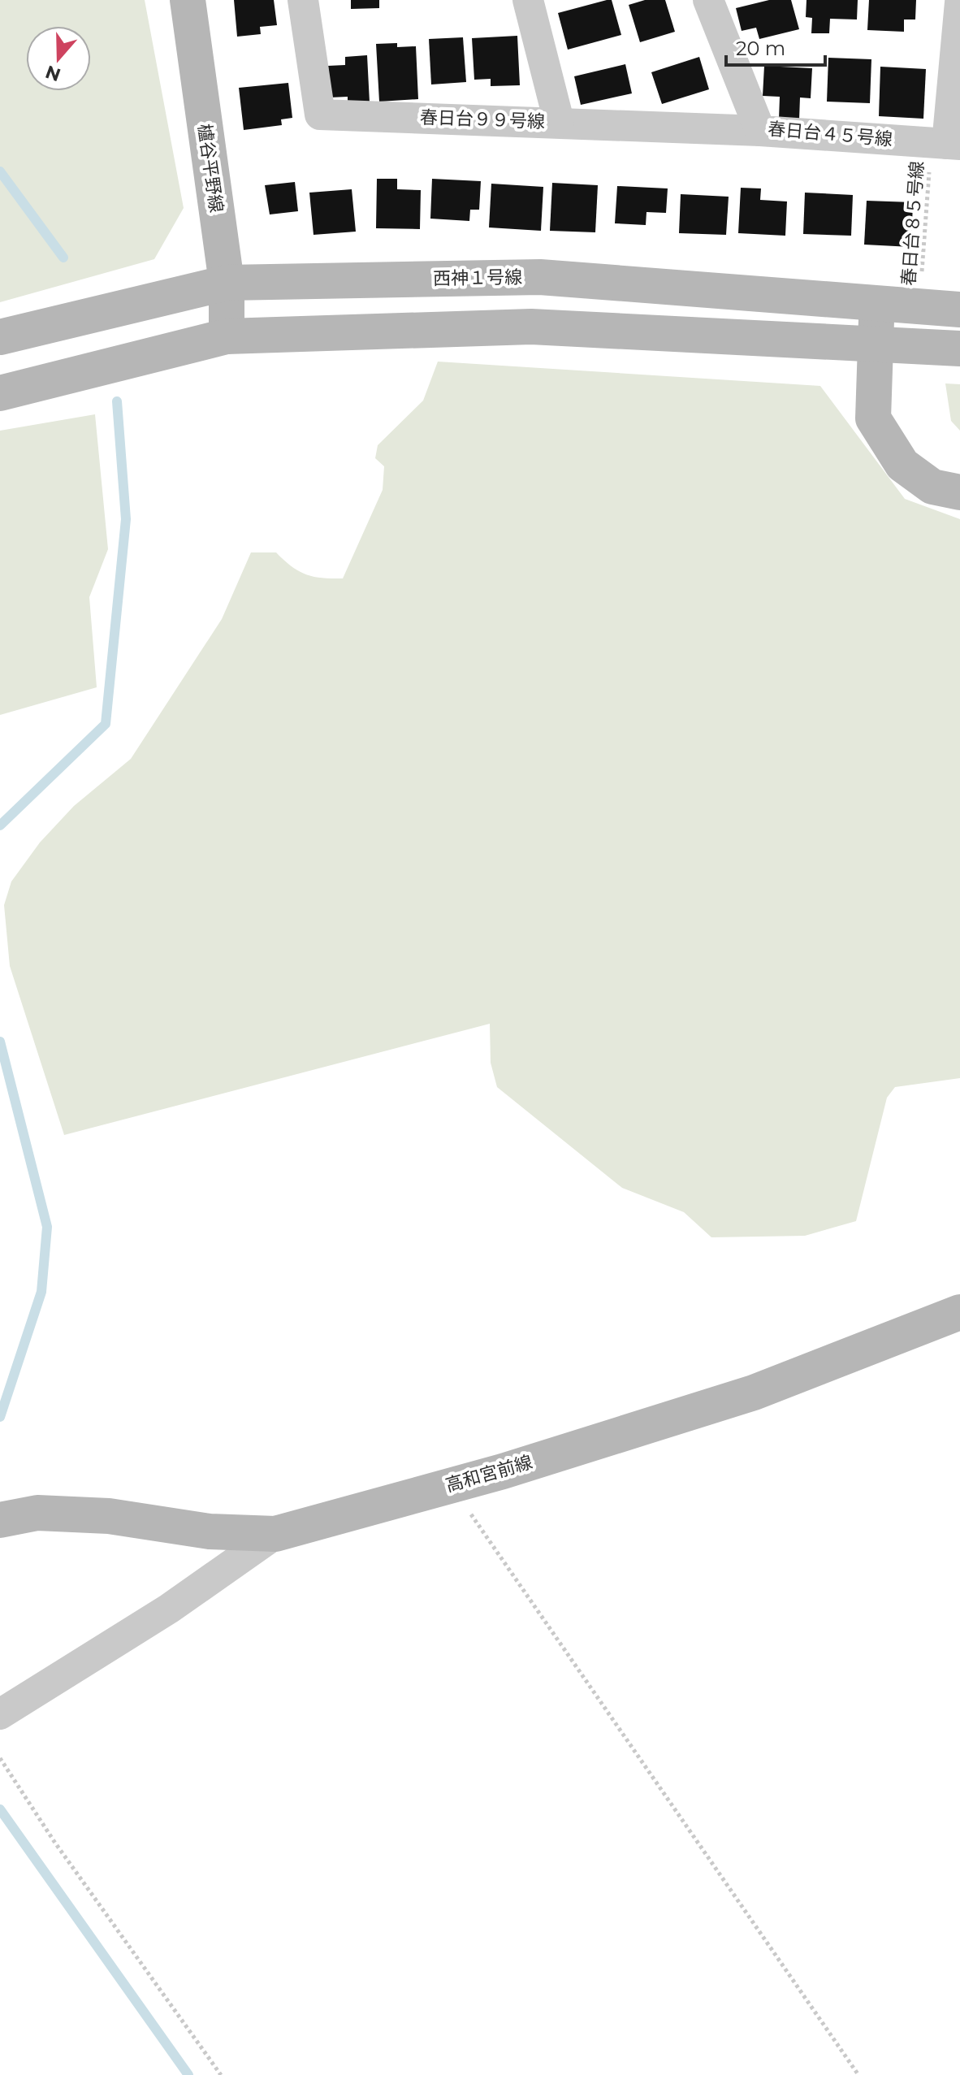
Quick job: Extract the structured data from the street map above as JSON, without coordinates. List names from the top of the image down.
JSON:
{
  "streets": {
    "street": [
      "春日台９９号線",
      "春日台４５号線",
      "櫨谷平野線",
      "西神１号線",
      "高和宮前線"
    ],
    "path": ["春日台８５号線"]
  },
  "crossings": [
    ["春日台９９号線", "春日台４５号線"],
    ["春日台４５号線", "春日台８５号線"],
    ["櫨谷平野線", "西神１号線"],
    ["春日台８５号線", "西神１号線"]
  ],
  "scale_bar": "20 m",
  "north": "bottom"
}
